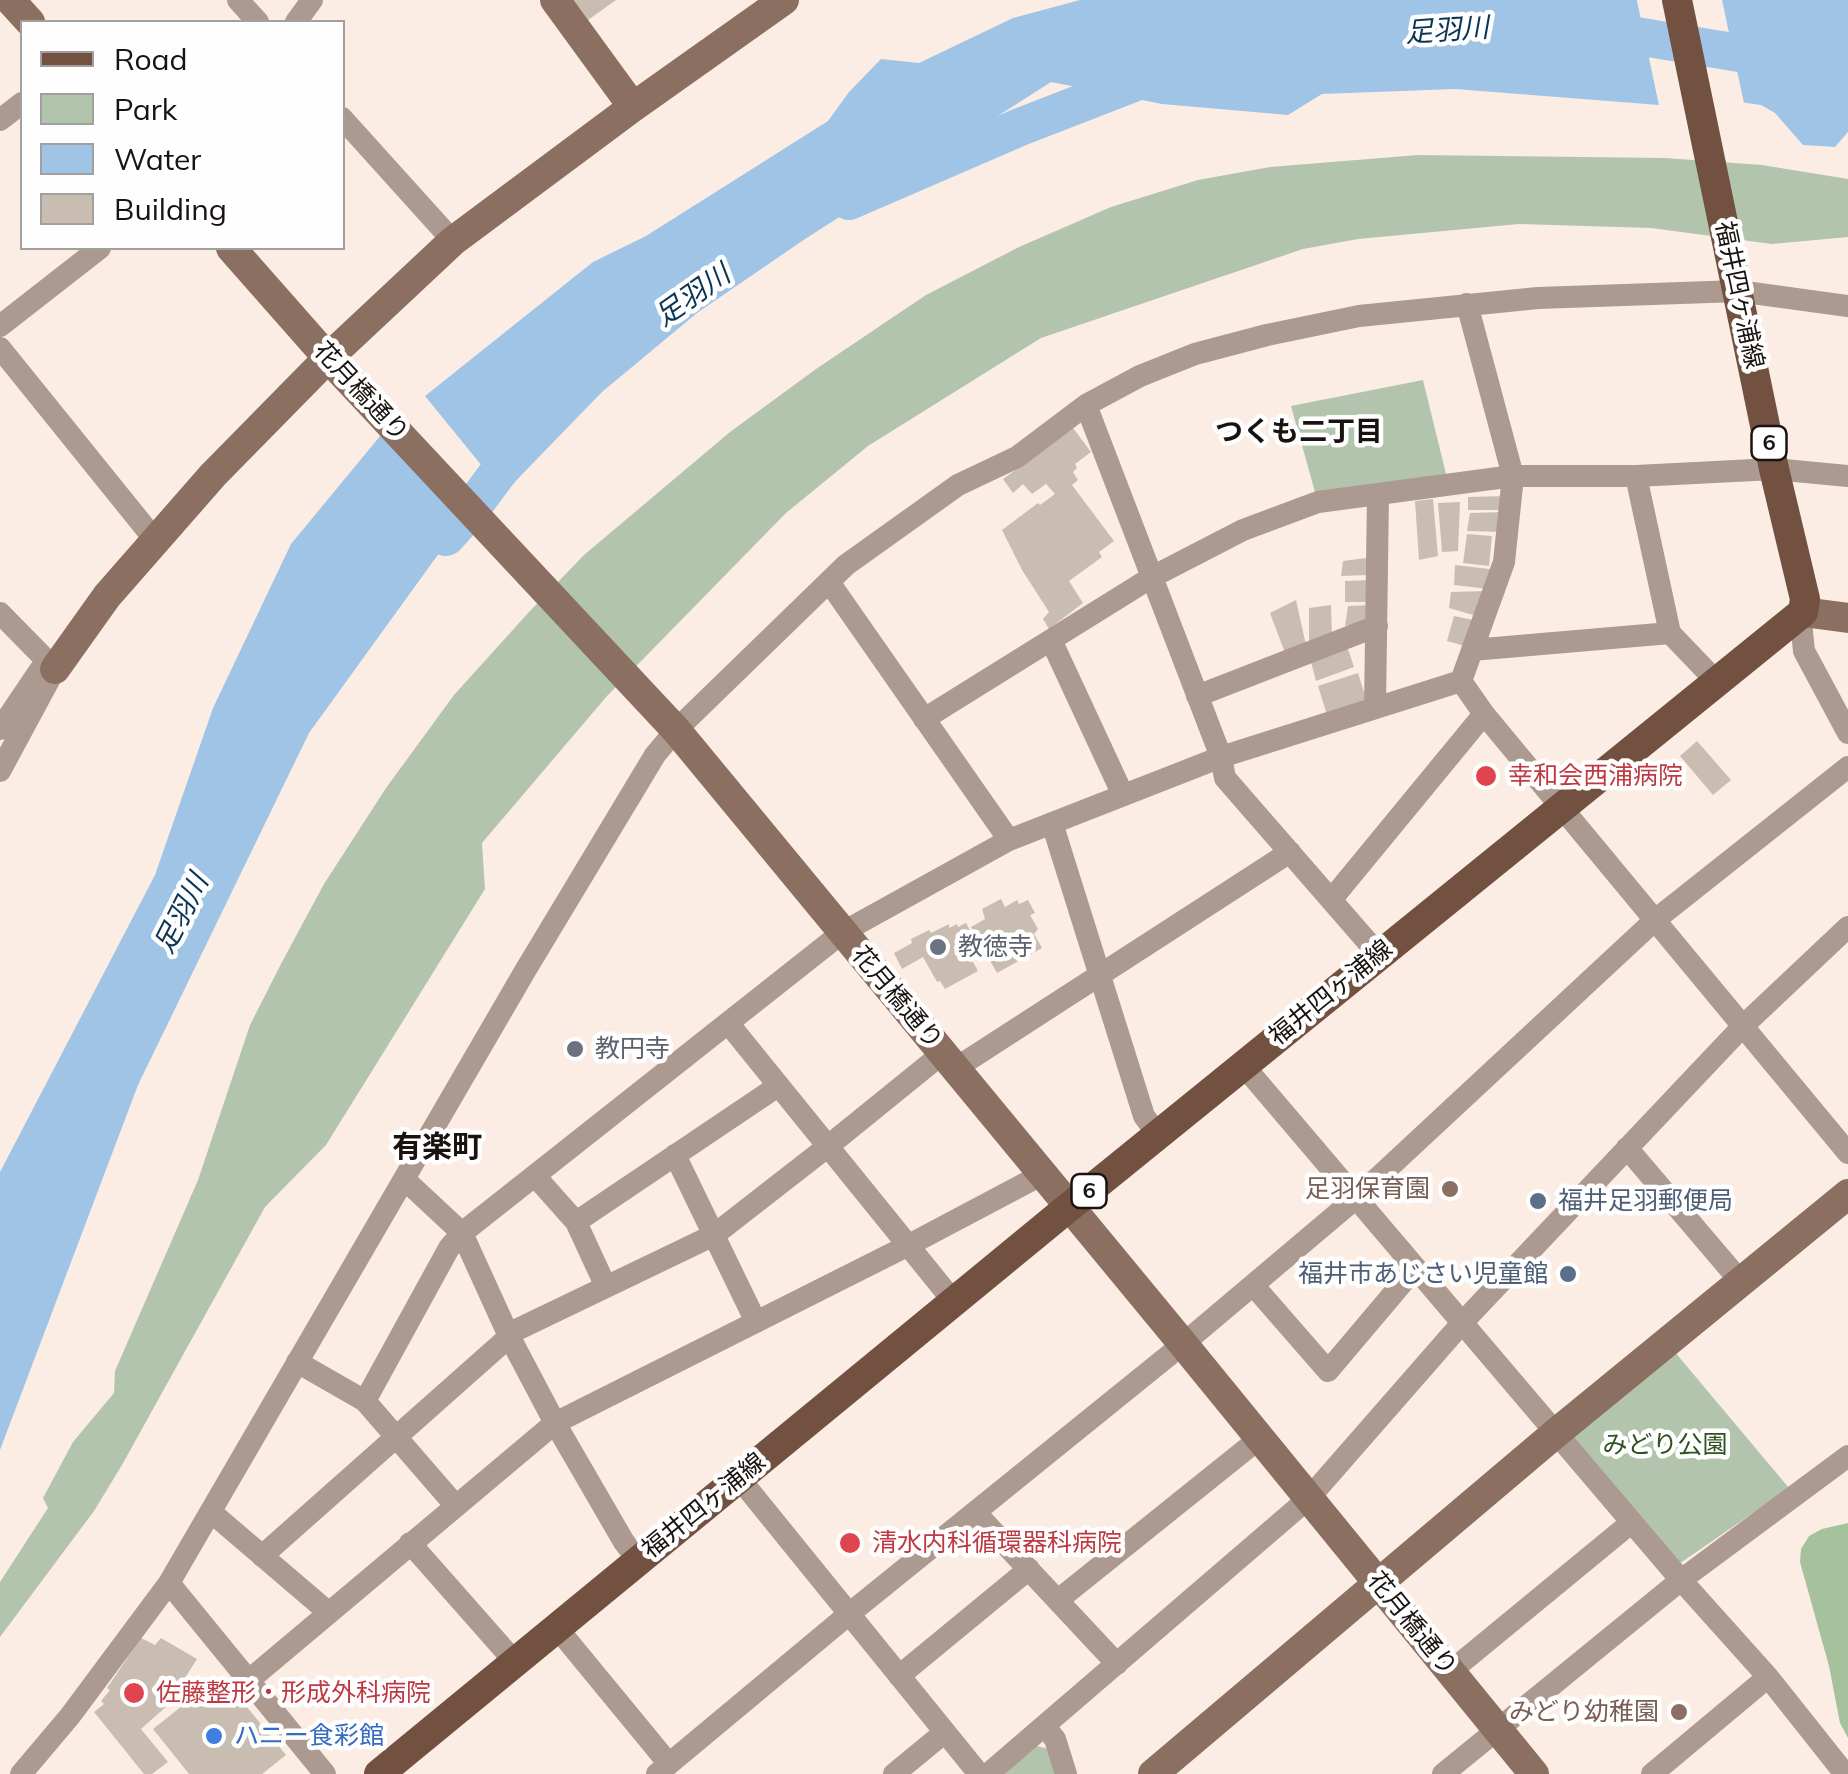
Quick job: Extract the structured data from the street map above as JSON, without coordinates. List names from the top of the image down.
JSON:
{
  "streets": {
    "main road": ["福井四ヶ浦線", "6"],
    "street": ["花月橋通り"]
  },
  "crossings": [
    ["福井四ヶ浦線", "花月橋通り"]
  ],
  "districts": ["つくも二丁目", "有楽町"],
  "water": ["足羽川"],
  "parks": ["みどり公園"],
  "places": [
    "幸和会西浦病院",
    "教徳寺",
    "教円寺",
    "足羽保育園",
    "福井足羽郵便局",
    "福井市あじさい児童館",
    "清水内科循環器科病院",
    "佐藤整形・形成外科病院",
    "みどり幼稚園",
    "ハニー食彩館"
  ],
  "legend": [
    "Road",
    "Park",
    "Water",
    "Building"
  ]
}
